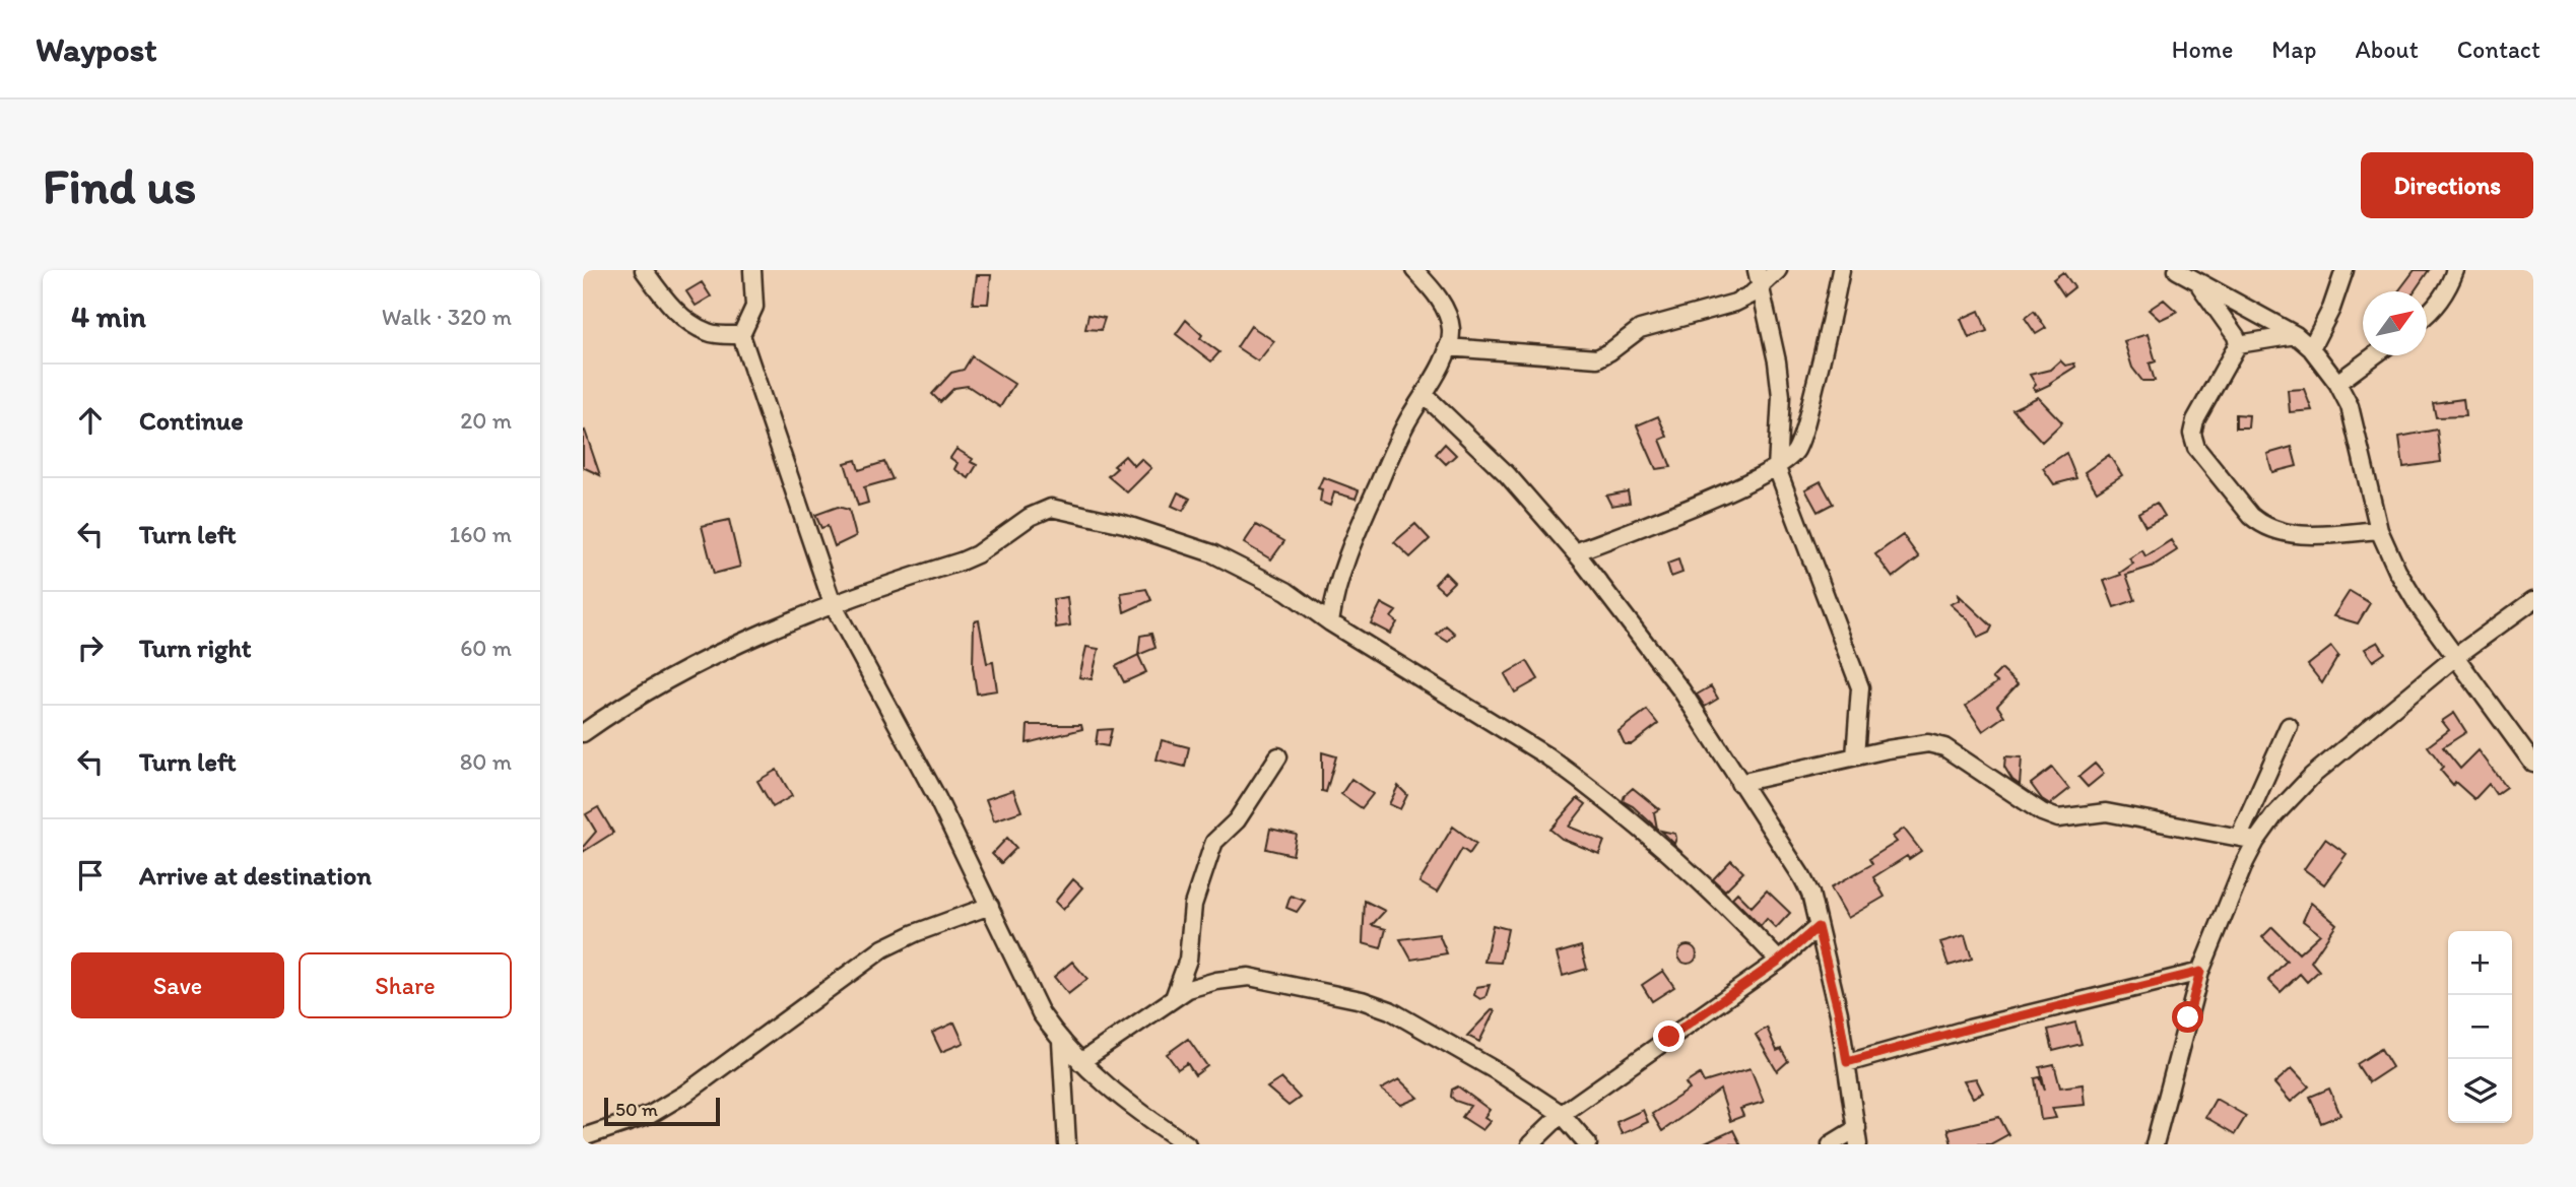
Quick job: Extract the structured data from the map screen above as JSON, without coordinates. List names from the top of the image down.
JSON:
{
  "scale_bar": "50 m",
  "north": "top right",
  "page": {
    "header": "Waypost",
    "nav": [
      "Home",
      "Map",
      "About",
      "Contact"
    ],
    "buttons": [
      "Directions",
      ["Save", "Share"]
    ],
    "title": "Find us",
    "heading": ["4 min", "Walk · 320 m"],
    "list": [
      ["Continue", "20 m"],
      ["Turn left", "160 m"],
      ["Turn right", "60 m"],
      ["Turn left", "80 m"],
      "Arrive at destination"
    ],
    "map_buttons": ["+", "−"],
    "scale": "50 m"
  }
}
